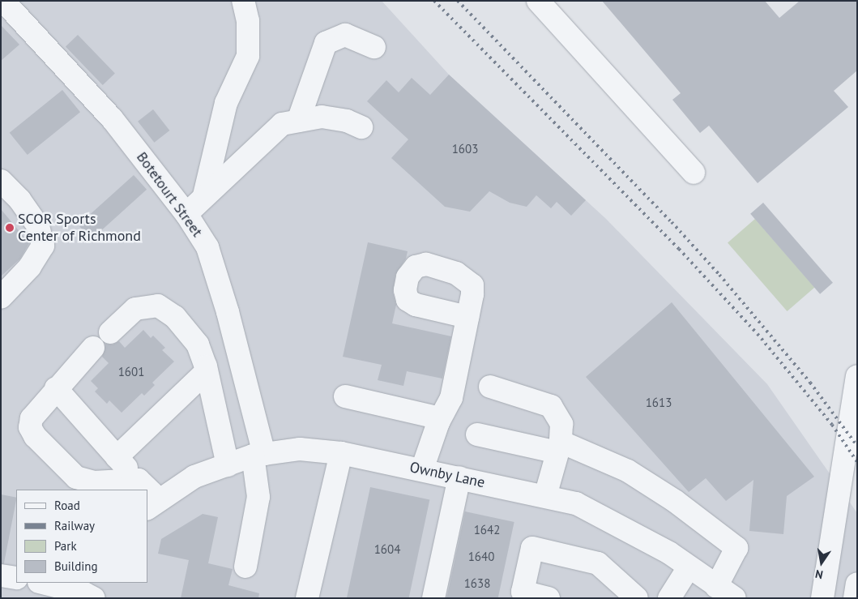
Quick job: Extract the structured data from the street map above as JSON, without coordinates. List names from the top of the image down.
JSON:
{
  "streets": {
    "street": ["Botetourt Street", "Ownby Lane"]
  },
  "crossings": [
    ["Botetourt Street", "Ownby Lane"]
  ],
  "places": ["SCOR Sports Center of Richmond"],
  "house_numbers": [
    "1603",
    "1601",
    "1613",
    "1642",
    "1604",
    "1640",
    "1638"
  ],
  "legend": [
    "Road",
    "Railway",
    "Park",
    "Building"
  ],
  "north": "bottom"
}
